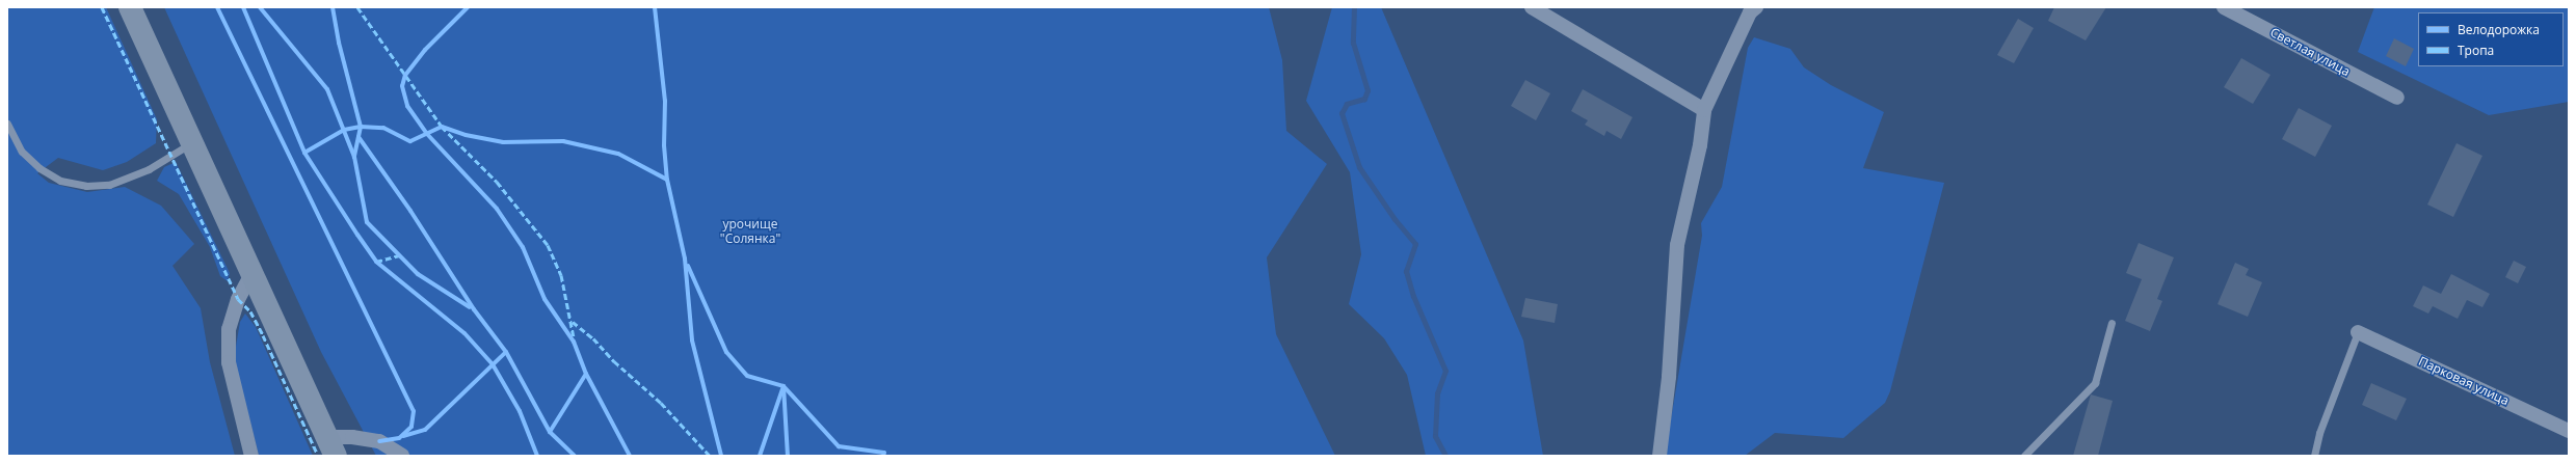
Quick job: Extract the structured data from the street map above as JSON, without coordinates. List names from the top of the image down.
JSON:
{
  "streets": {
    "street": ["Светлая улица", "Парковая улица"]
  },
  "parks": ["урочище \"Солянка\""],
  "legend": ["Велодорожка", "Тропа"]
}
